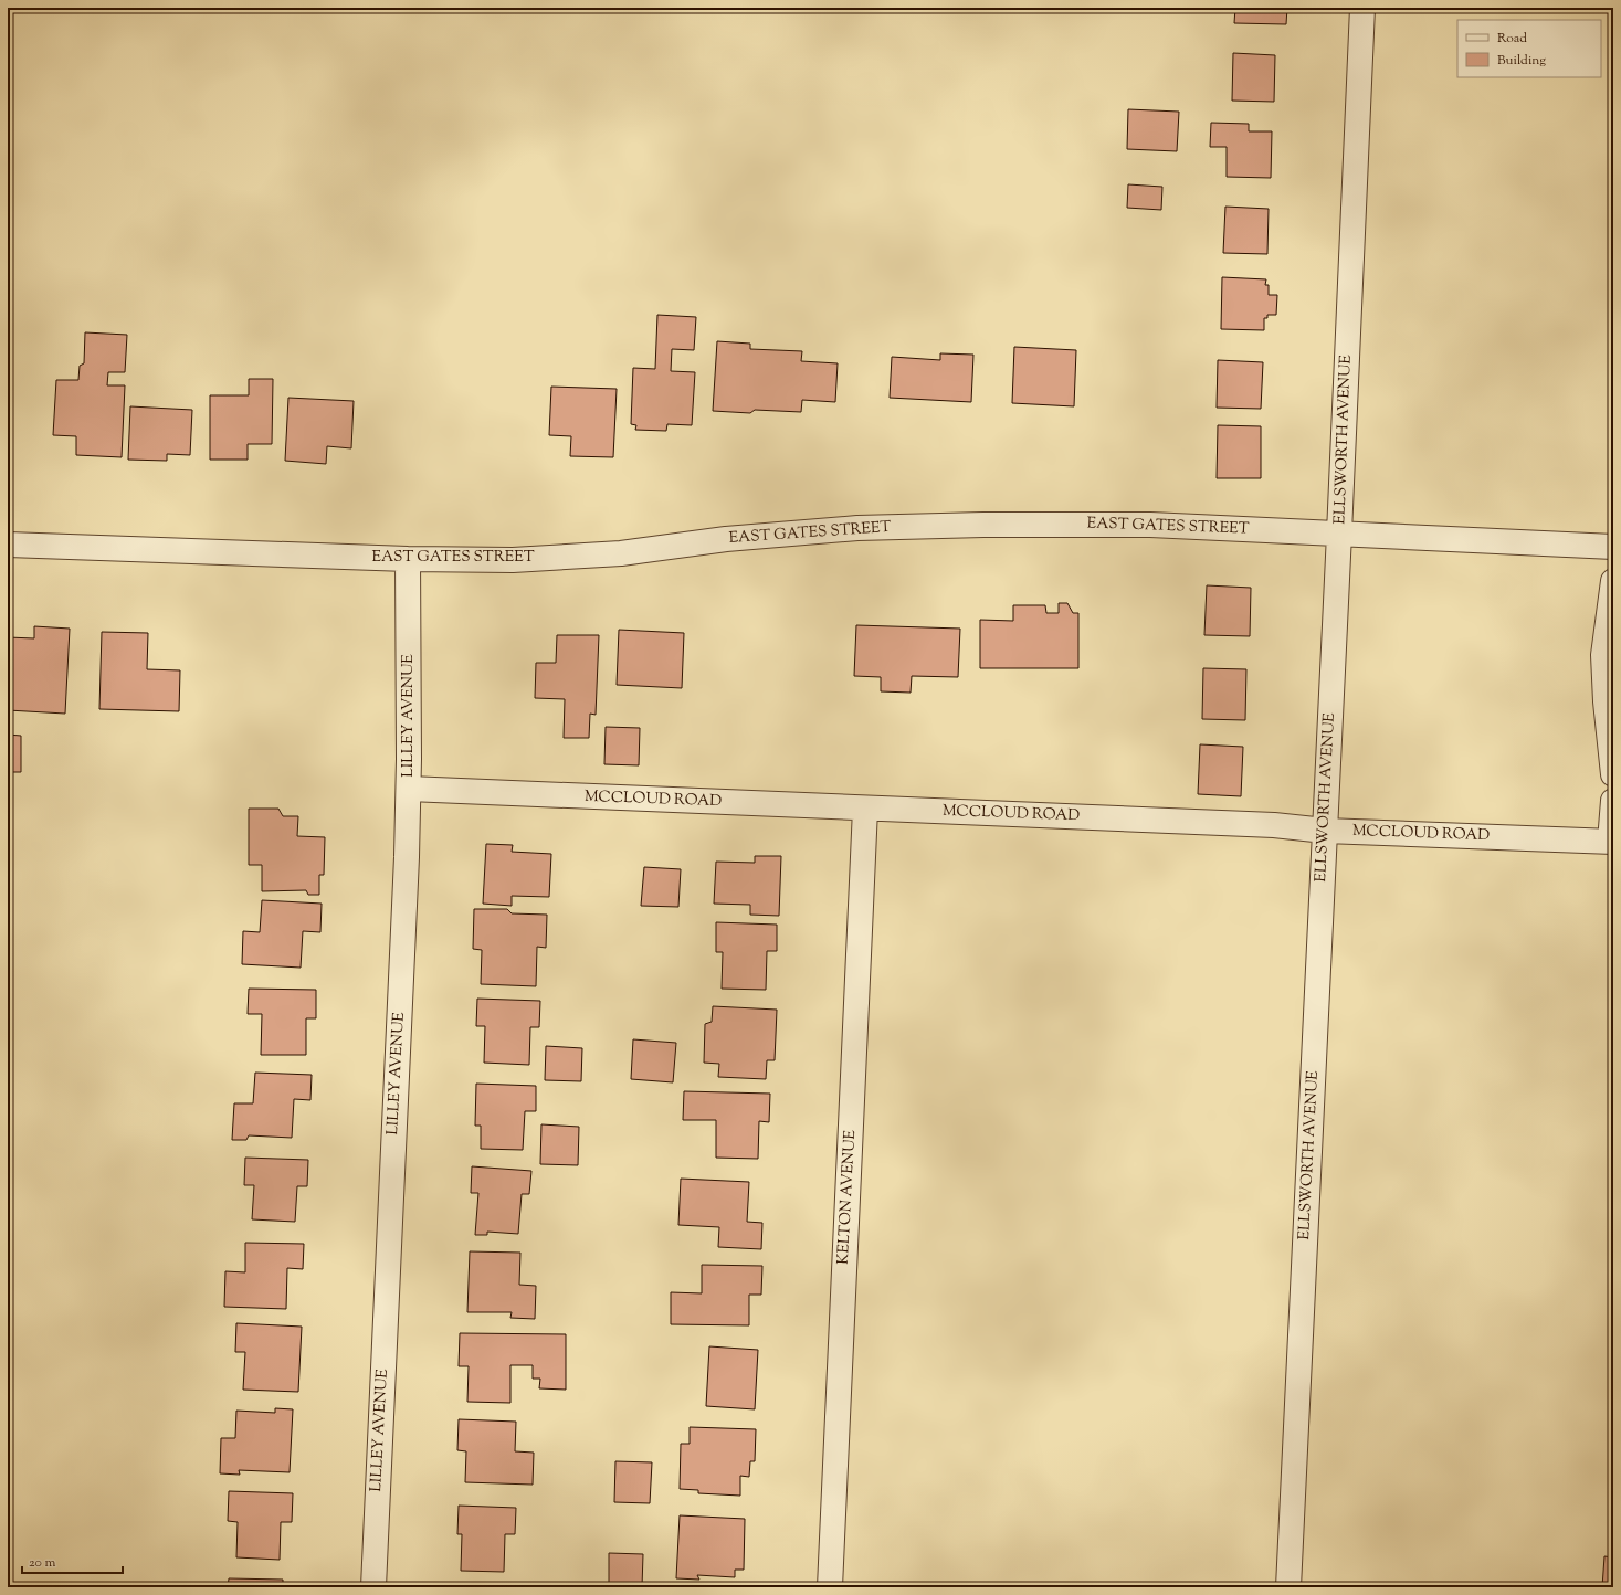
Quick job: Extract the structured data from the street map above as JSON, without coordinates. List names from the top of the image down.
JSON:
{
  "streets": {
    "street": [
      "ELLSWORTH AVENUE",
      "EAST GATES STREET",
      "LILLEY AVENUE",
      "MCCLOUD ROAD",
      "KELTON AVENUE"
    ]
  },
  "crossings": [
    ["ELLSWORTH AVENUE", "EAST GATES STREET"],
    ["ELLSWORTH AVENUE", "MCCLOUD ROAD"],
    ["EAST GATES STREET", "LILLEY AVENUE"],
    ["LILLEY AVENUE", "MCCLOUD ROAD"],
    ["MCCLOUD ROAD", "KELTON AVENUE"]
  ],
  "legend": ["Road", "Building"],
  "scale_bar": "20 m"
}
